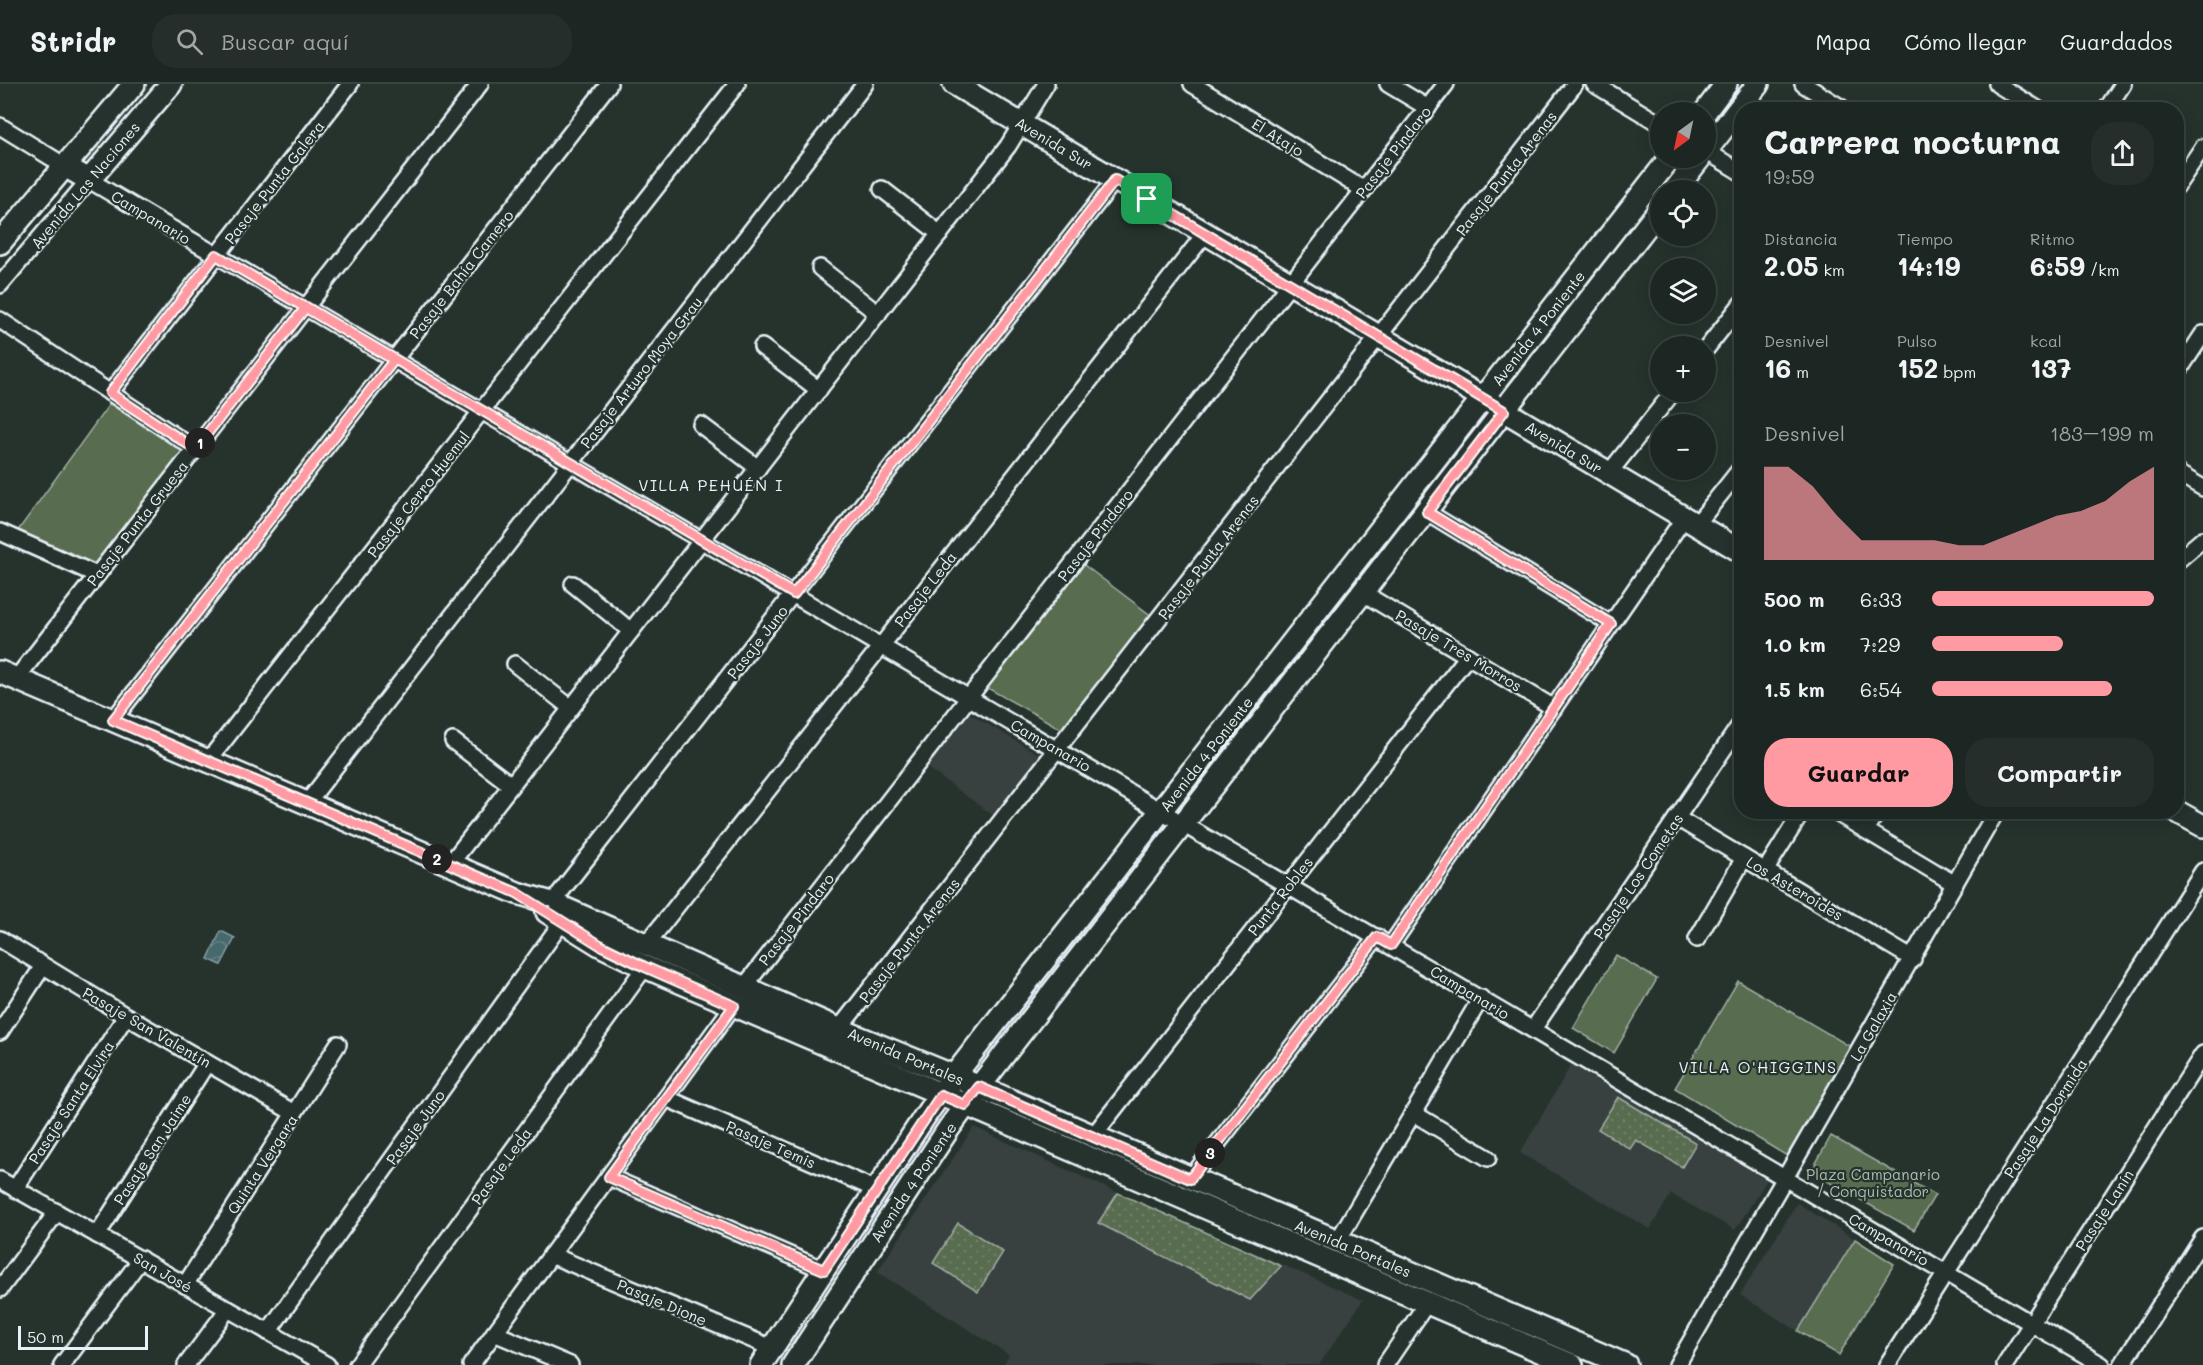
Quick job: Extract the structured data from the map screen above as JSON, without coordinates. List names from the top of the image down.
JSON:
{
  "streets": {
    "street": [
      "El Atajo",
      "Avenida Sur",
      "Pasaje Pindaro",
      "Pasaje Punta Arenas",
      "Pasaje Punta Galera",
      "Avenida Las Naciones",
      "Campanario",
      "Pasaje Bahía Camero",
      "Avenida 4 Poniente",
      "Pasaje Arturo Moya Grau",
      "Pasaje Cerro Huemul",
      "Pasaje Punta Gruesa",
      "Pasaje Leda",
      "Pasaje Juno",
      "Pasaje Tres Morros",
      "Pasaje Los Cometas",
      "Los Asteroides",
      "Punta Robles",
      "La Galaxia",
      "Pasaje San Valentín",
      "Avenida Portales",
      "Pasaje Santa Elvira",
      "Pasaje La Dormida",
      "Pasaje Temis",
      "Pasaje San Jaime",
      "Quinta Vergara",
      "Pasaje Lanín",
      "San José",
      "Pasaje Dione"
    ]
  },
  "crossings": [
    ["El Atajo", "Pasaje Pindaro"],
    ["Avenida Sur", "Pasaje Pindaro"],
    ["Avenida Sur", "Pasaje Punta Arenas"],
    ["Avenida Sur", "Avenida 4 Poniente"],
    ["Avenida Sur", "Pasaje Leda"],
    ["Avenida Sur", "Pasaje Juno"],
    ["Pasaje Pindaro", "Campanario"],
    ["Pasaje Pindaro", "Avenida Portales"],
    ["Pasaje Punta Arenas", "Campanario"],
    ["Pasaje Punta Arenas", "Avenida Portales"],
    ["Pasaje Punta Galera", "Campanario"],
    ["Avenida Las Naciones", "Campanario"],
    ["Campanario", "Pasaje Bahía Camero"],
    ["Campanario", "Avenida 4 Poniente"],
    ["Campanario", "Pasaje Arturo Moya Grau"],
    ["Campanario", "Pasaje Cerro Huemul"],
    ["Campanario", "Pasaje Punta Gruesa"],
    ["Campanario", "Pasaje Leda"],
    ["Campanario", "Pasaje Juno"],
    ["Campanario", "Pasaje Los Cometas"],
    ["Campanario", "Punta Robles"],
    ["Campanario", "La Galaxia"],
    ["Campanario", "Pasaje La Dormida"],
    ["Campanario", "Pasaje Lanín"],
    ["Pasaje Bahía Camero", "Avenida Portales"],
    ["Avenida 4 Poniente", "Pasaje Tres Morros"],
    ["Avenida 4 Poniente", "Avenida Portales"],
    ["Avenida 4 Poniente", "Pasaje Temis"],
    ["Avenida 4 Poniente", "Pasaje Dione"],
    ["Pasaje Arturo Moya Grau", "Avenida Portales"],
    ["Pasaje Cerro Huemul", "Avenida Portales"],
    ["Pasaje Punta Gruesa", "Avenida Portales"],
    ["Pasaje Leda", "Avenida Portales"],
    ["Pasaje Juno", "Avenida Portales"],
    ["Pasaje Juno", "San José"],
    ["Pasaje Tres Morros", "Punta Robles"],
    ["Pasaje Los Cometas", "Los Asteroides"],
    ["Los Asteroides", "La Galaxia"],
    ["Punta Robles", "Avenida Portales"],
    ["Pasaje San Valentín", "Pasaje Santa Elvira"],
    ["Pasaje San Valentín", "Pasaje San Jaime"],
    ["Pasaje San Valentín", "Quinta Vergara"],
    ["Pasaje Santa Elvira", "San José"],
    ["Pasaje San Jaime", "San José"],
    ["Quinta Vergara", "San José"]
  ],
  "districts": ["VILLA PEHUÉN I", "VILLA O'HIGGINS"],
  "parks": ["Plaza Campanario / Conquistador"],
  "scale_bar": "50 m",
  "north": "bottom left",
  "page": {
    "header": "Stridr",
    "search": "Buscar aquí",
    "nav": ["Mapa", "Cómo llegar", "Guardados"],
    "map_buttons": ["+", "−"],
    "heading": ["Carrera nocturna", "19:59"],
    "stats": [
      ["Distancia", "2.05 km"],
      ["Tiempo", "14:19"],
      ["Ritmo", "6:59 /km"],
      ["Desnivel", "16 m"],
      ["Pulso", "152 bpm"],
      ["kcal", "137"]
    ],
    "chart": ["Desnivel", "183–199 m"],
    "pins": ["1", "2", "3"],
    "list": [
      {
        "name": "500 m",
        "note": "6:33"
      },
      {
        "name": "1.0 km",
        "note": "7:29"
      },
      {
        "name": "1.5 km",
        "note": "6:54"
      }
    ],
    "buttons": ["Guardar", "Compartir"],
    "scale": "50 m"
  }
}
